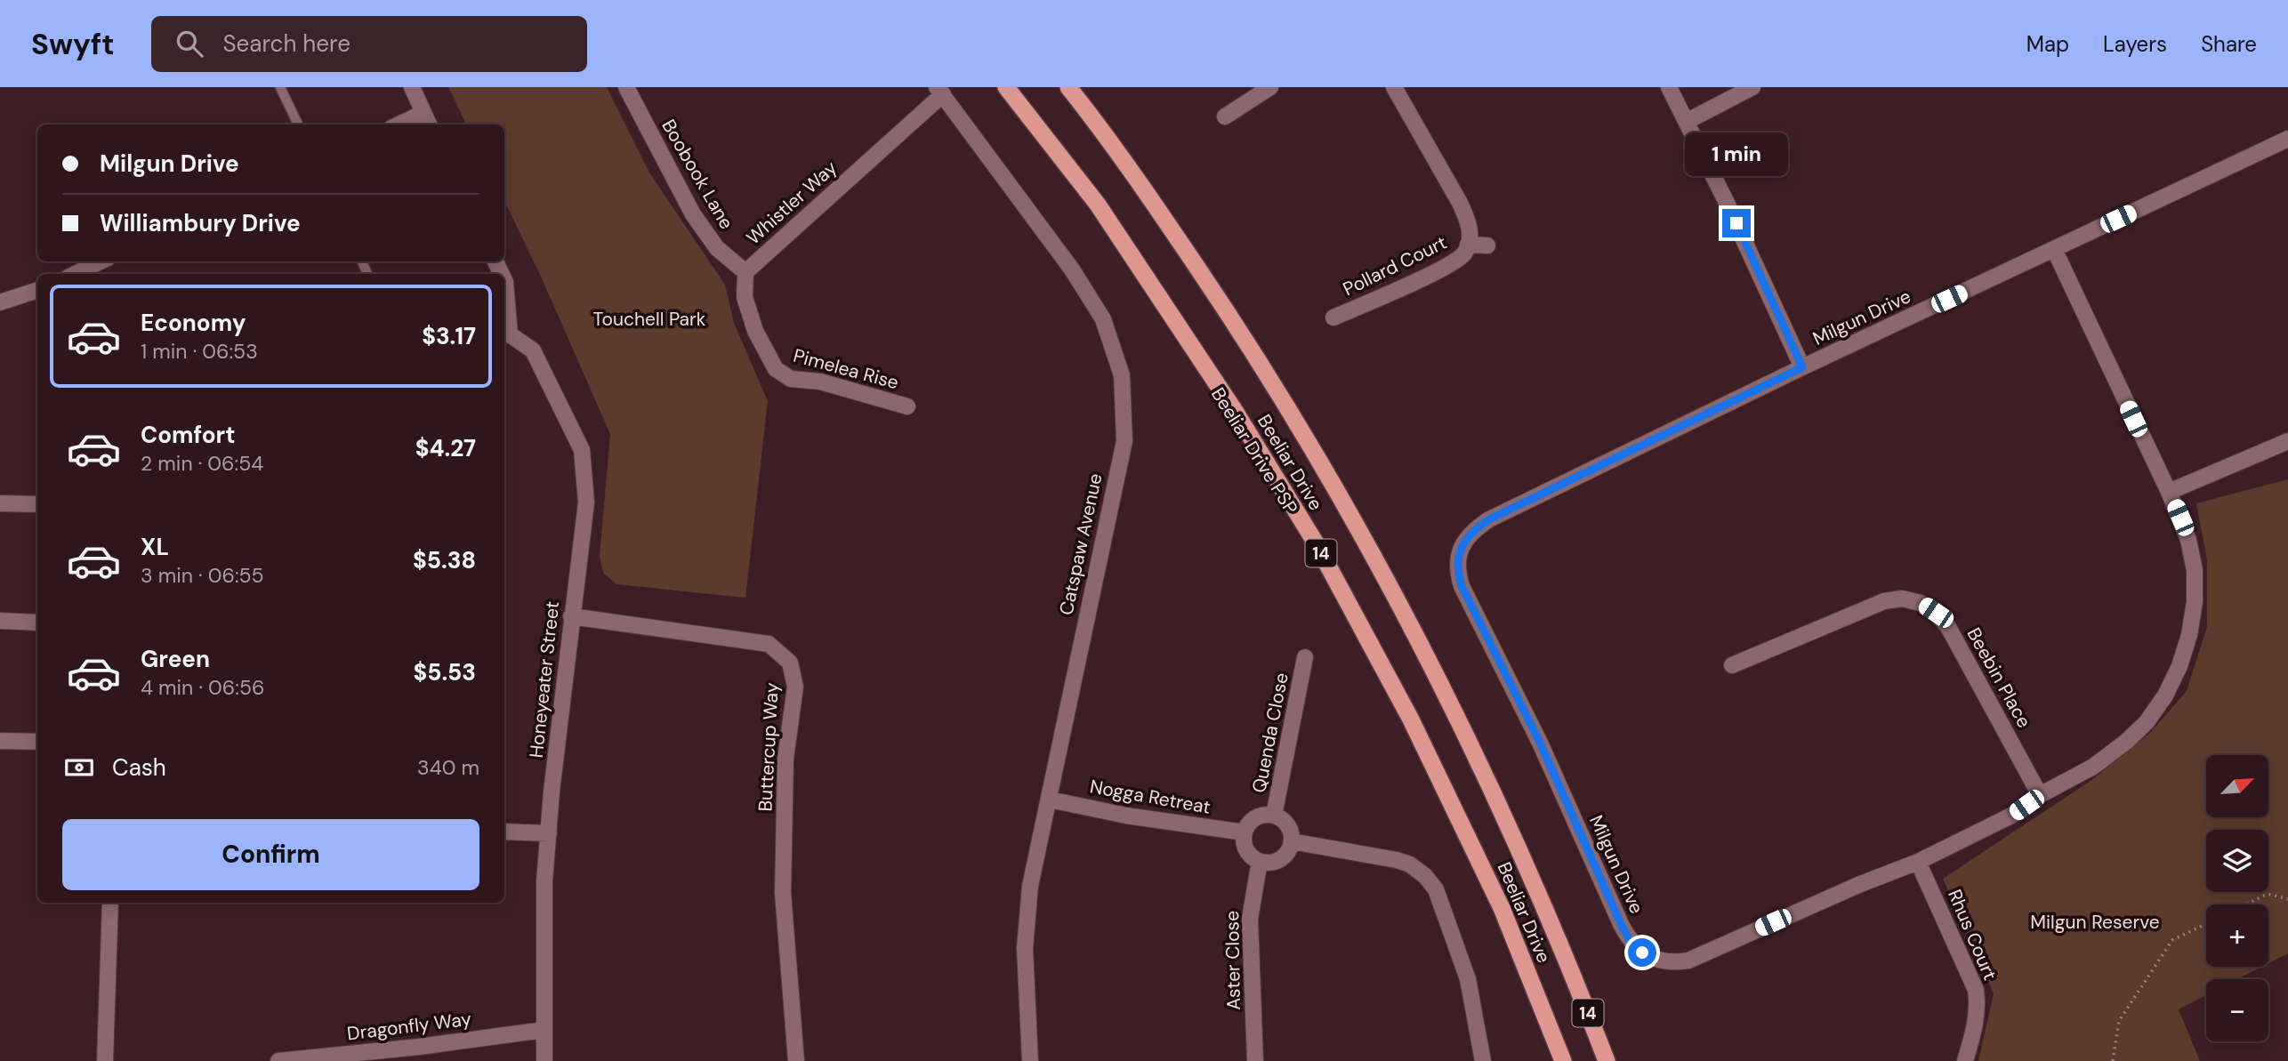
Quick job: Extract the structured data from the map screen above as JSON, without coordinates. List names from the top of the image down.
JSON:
{
  "streets": {
    "highway": ["Beeliar Drive", "14"],
    "street": [
      "Boobook Lane",
      "Whistler Way",
      "Pollard Court",
      "Milgun Drive",
      "Pimelea Rise",
      "Catspaw Avenue",
      "Beebin Place",
      "Honeyeater Street",
      "Quenda Close",
      "Buttercup Way",
      "Nogga Retreat",
      "Rhus Court",
      "Aster Close",
      "Dragonfly Way"
    ]
  },
  "crossings": [
    ["Boobook Lane", "Whistler Way"],
    ["Whistler Way", "Pimelea Rise"],
    ["Whistler Way", "Catspaw Avenue"],
    ["Milgun Drive", "Beebin Place"],
    ["Milgun Drive", "Rhus Court"],
    ["Catspaw Avenue", "Nogga Retreat"],
    ["Honeyeater Street", "Buttercup Way"],
    ["Honeyeater Street", "Dragonfly Way"],
    ["Quenda Close", "Nogga Retreat"],
    ["Quenda Close", "Aster Close"],
    ["Nogga Retreat", "Aster Close"]
  ],
  "parks": ["Touchell Park", "Milgun Reserve"],
  "north": "top right",
  "page": {
    "header": "Swyft",
    "search": "Search here",
    "nav": ["Map", "Layers", "Share"],
    "banner": ["Milgun Drive", "Williambury Drive"],
    "bubble": "1 min",
    "list": [
      {
        "name": "Economy",
        "note": "1 min · 06:53",
        "value": "$3.17"
      },
      {
        "name": "Comfort",
        "note": "2 min · 06:54",
        "value": "$4.27"
      },
      {
        "name": "XL",
        "note": "3 min · 06:55",
        "value": "$5.38"
      },
      {
        "name": "Green",
        "note": "4 min · 06:56",
        "value": "$5.53"
      }
    ],
    "pay": ["Cash", "340 m"],
    "map_buttons": ["+", "−"],
    "buttons": "Confirm"
  }
}
